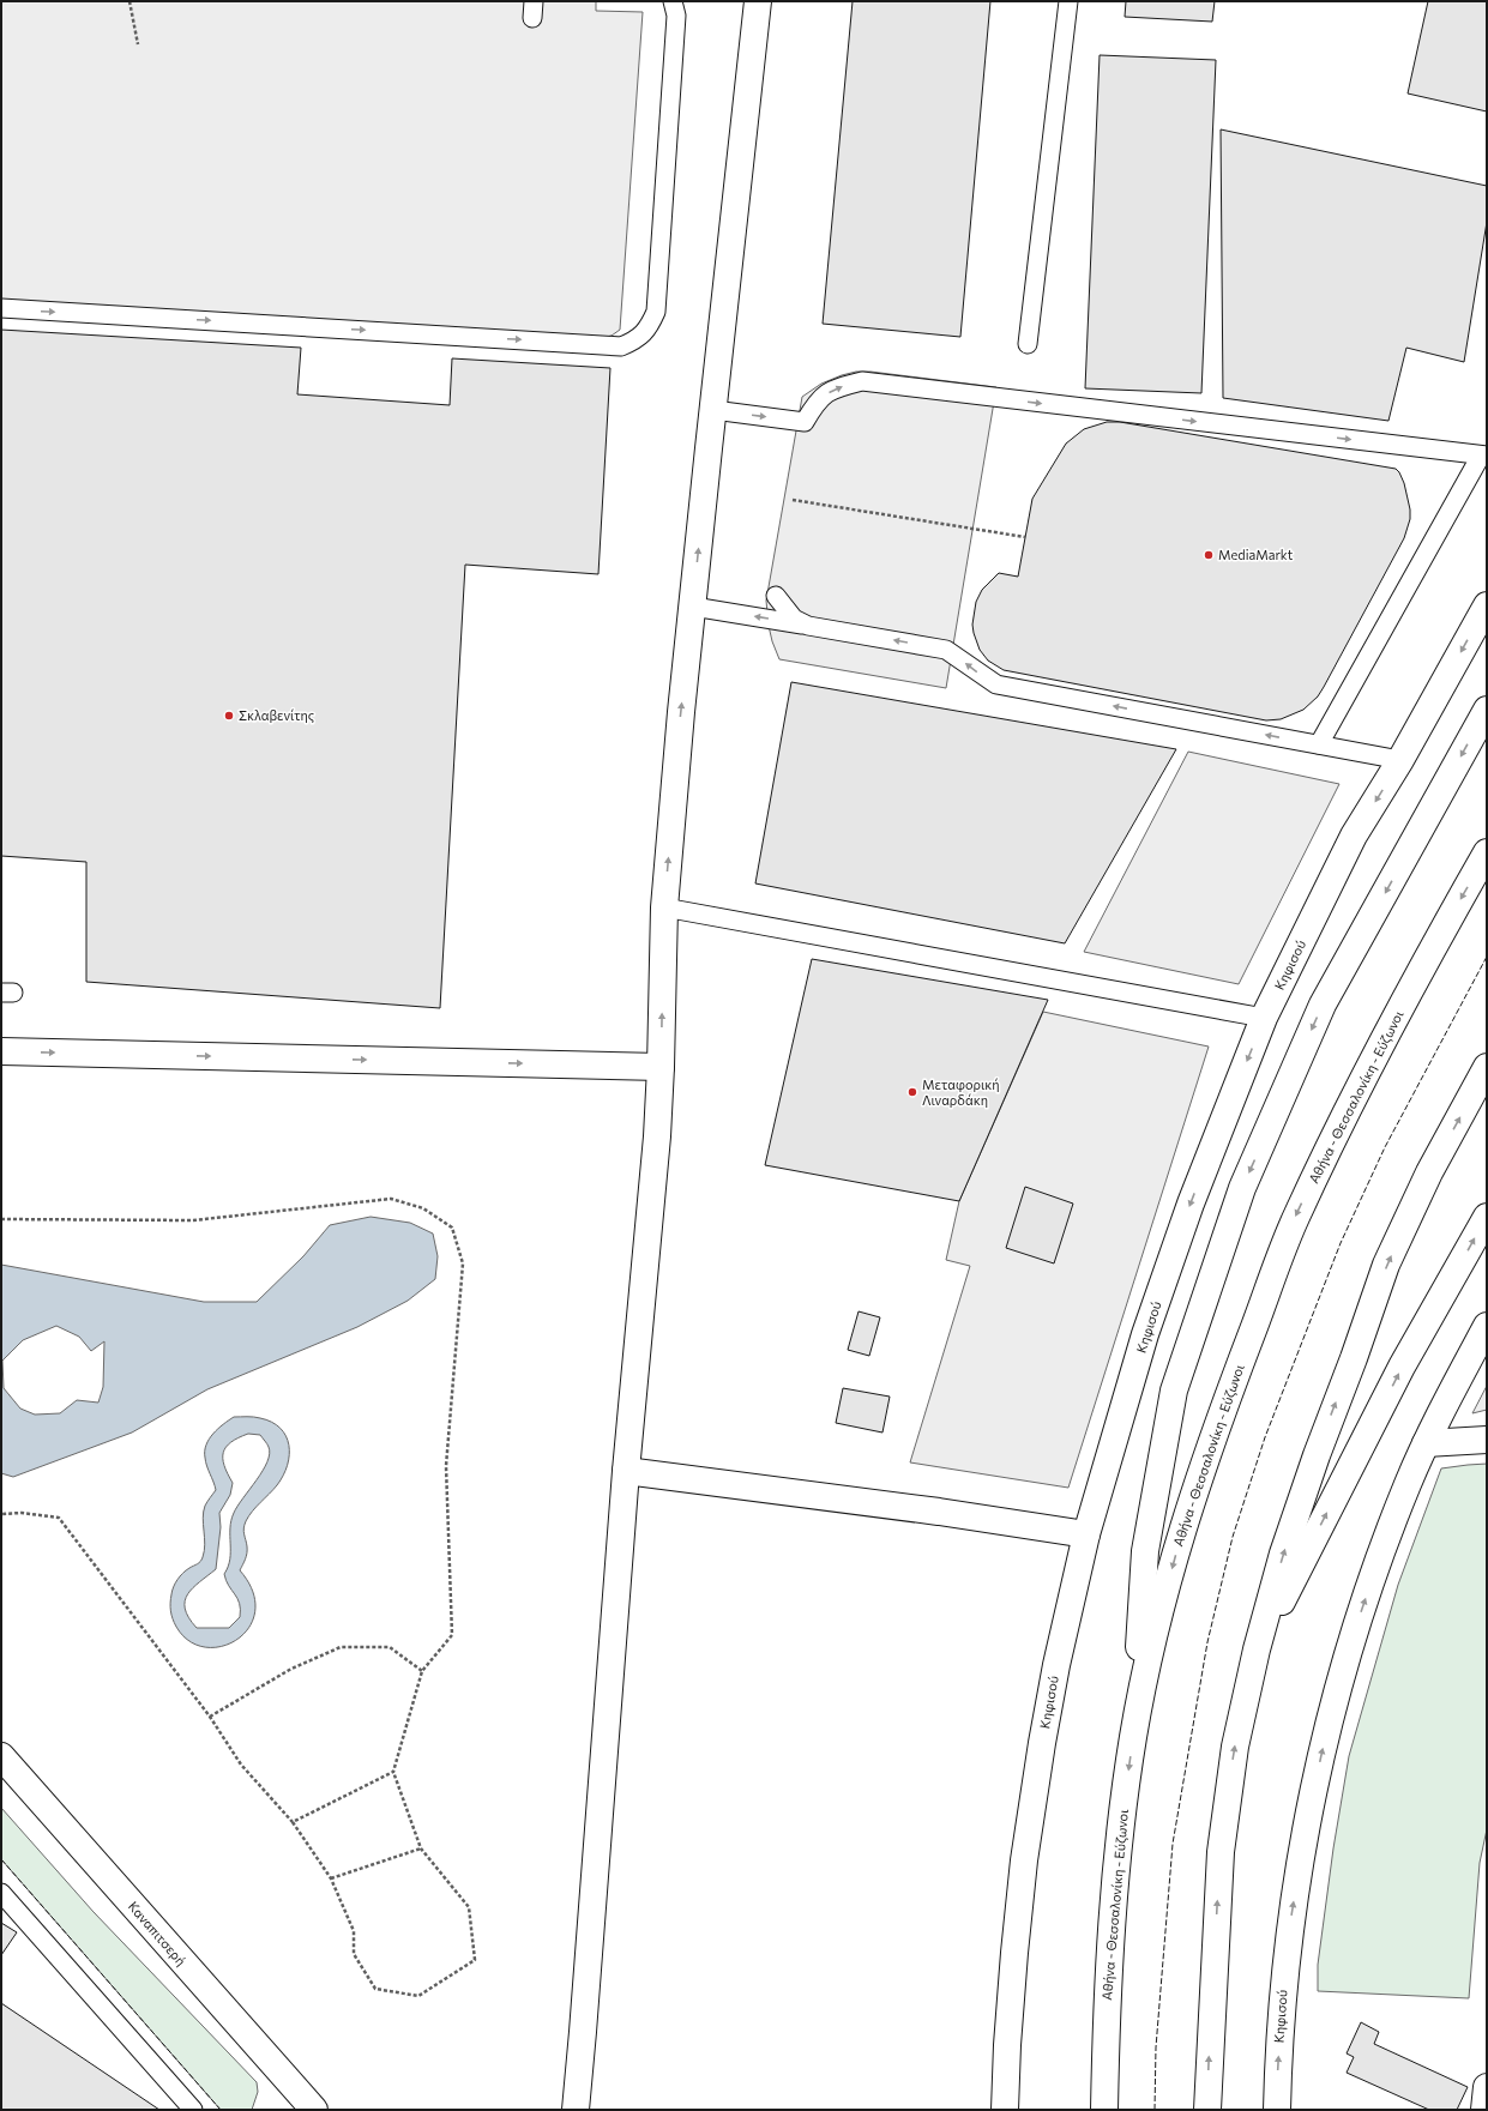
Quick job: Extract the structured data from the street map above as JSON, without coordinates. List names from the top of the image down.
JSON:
{
  "streets": {
    "main road": ["Κηφισού", "Αθήνα - Θεσσαλονίκη - Εύζωνοι", "Καναπιτσερή"]
  },
  "places": ["MediaMarkt", "Σκλαβενίτης", "Μεταφορική Λιναρδάκη"]
}
